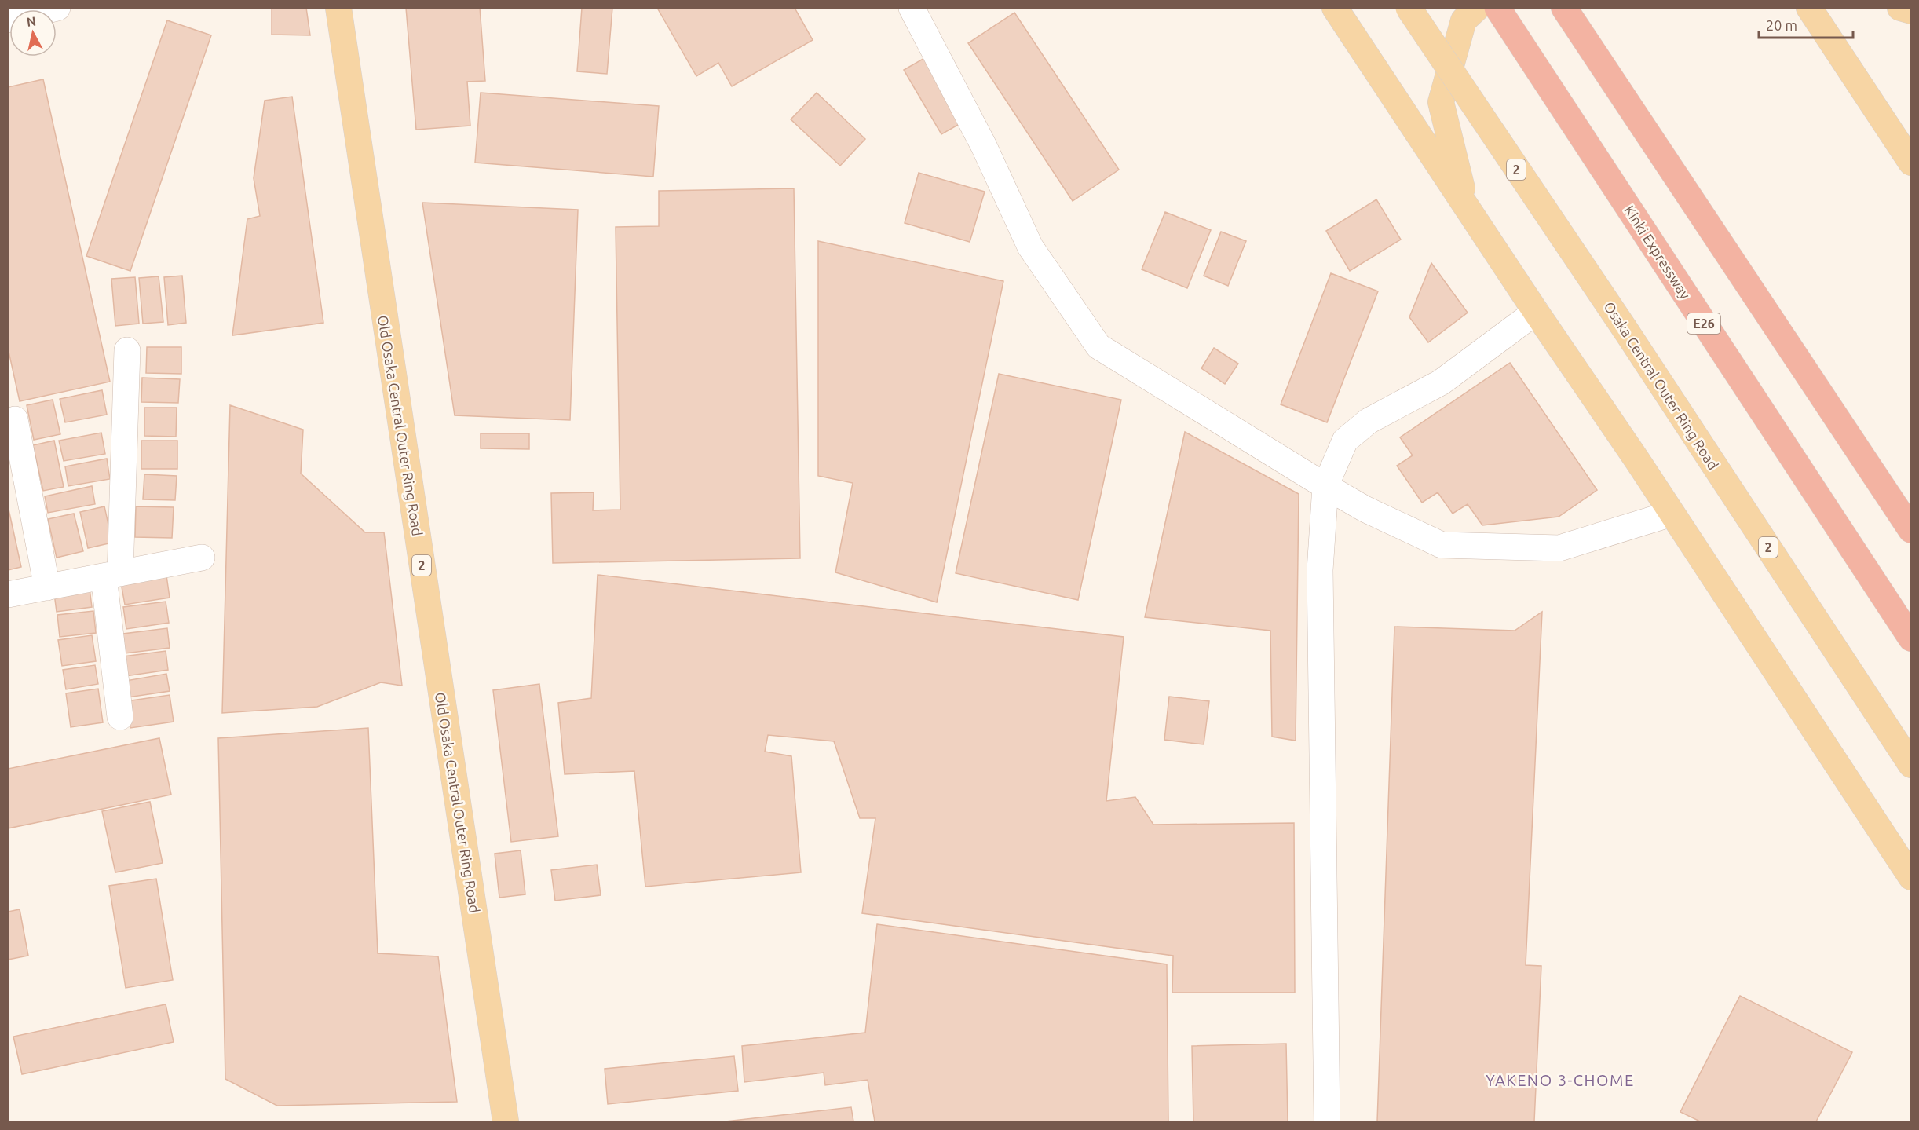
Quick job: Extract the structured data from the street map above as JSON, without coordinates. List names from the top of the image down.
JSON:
{
  "streets": {
    "highway": ["Kinki Expressway", "E26"],
    "main road": ["2", "Osaka Central Outer Ring Road", "Old Osaka Central Outer Ring Road"]
  },
  "districts": ["YAKENO 3-CHOME"],
  "scale_bar": "20 m",
  "north": "top"
}
